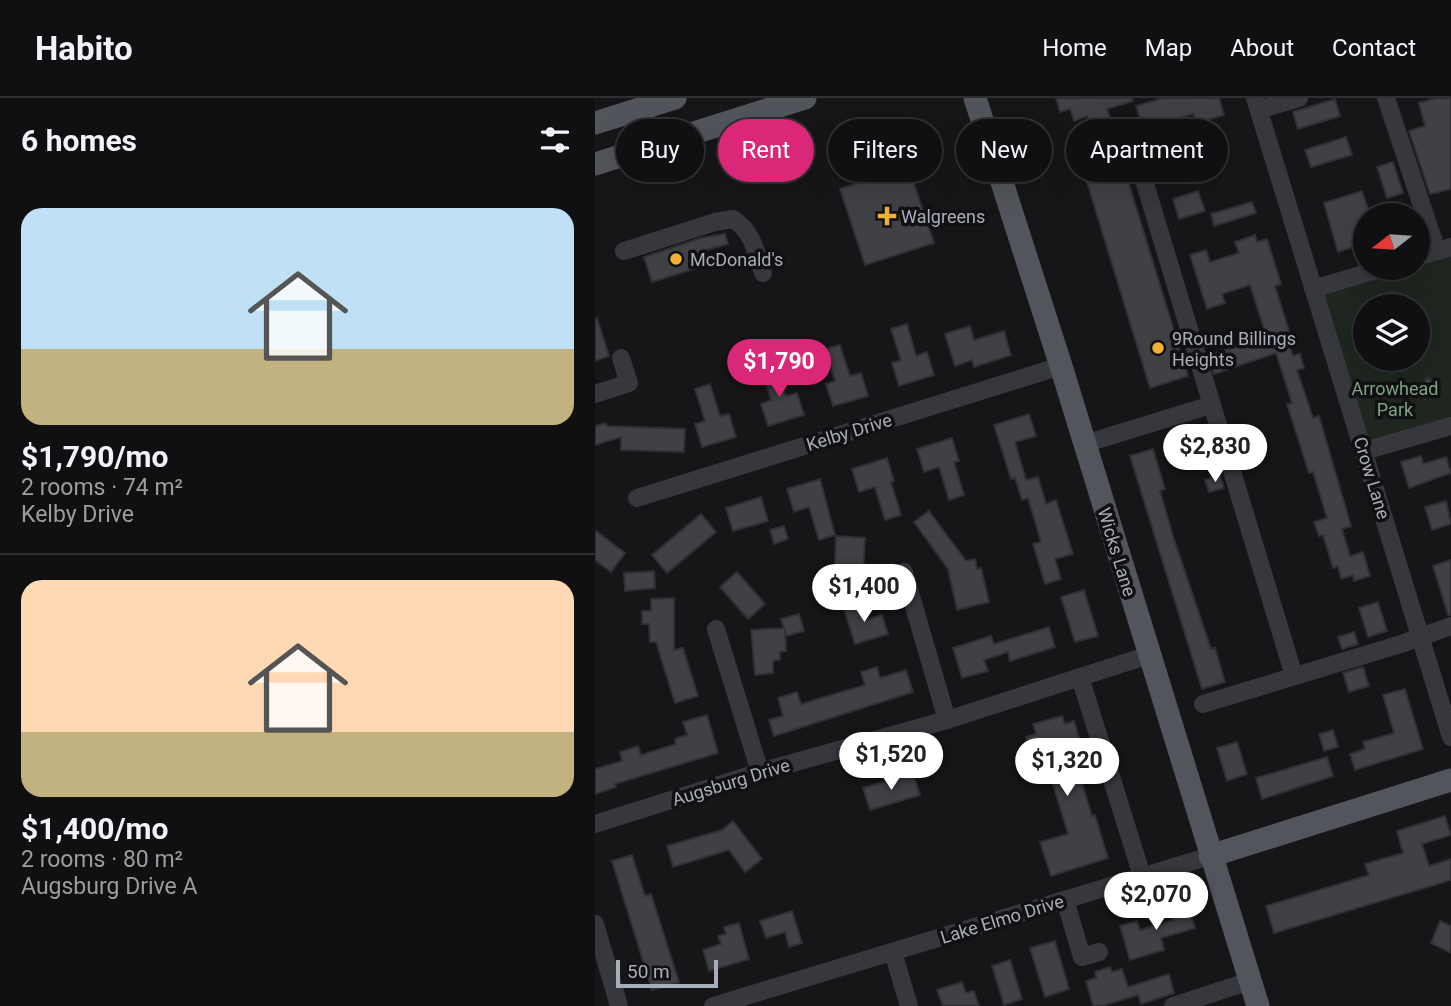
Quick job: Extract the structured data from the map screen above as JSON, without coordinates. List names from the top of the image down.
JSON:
{
  "streets": {
    "main road": ["Wicks Lane", "Lake Elmo Drive"],
    "street": ["Kelby Drive", "Crow Lane", "Augsburg Drive"]
  },
  "crossings": [
    ["Kelby Drive", "Wicks Lane"],
    ["Wicks Lane", "Augsburg Drive"],
    ["Wicks Lane", "Lake Elmo Drive"]
  ],
  "parks": ["Arrowhead Park"],
  "places": {
    "health": ["Walgreens"],
    "other": ["McDonald's", "9Round Billings Heights"]
  },
  "scale_bar": "50 m",
  "north": "left",
  "page": {
    "header": "Habito",
    "nav": [
      "Home",
      "Map",
      "About",
      "Contact"
    ],
    "heading": "6 homes",
    "chip": [
      "Buy",
      "Rent",
      "Filters",
      "New",
      "Apartment"
    ],
    "list": [
      {
        "name": "$1,790/mo",
        "note": "2 rooms · 74 m² · Kelby Drive"
      },
      {
        "name": "$1,400/mo",
        "note": "2 rooms · 80 m² · Augsburg Drive A"
      }
    ],
    "price": [
      "$1,790",
      "$2,830",
      "$1,400",
      "$1,520",
      "$1,320",
      "$2,070"
    ],
    "scale": "50 m"
  }
}
